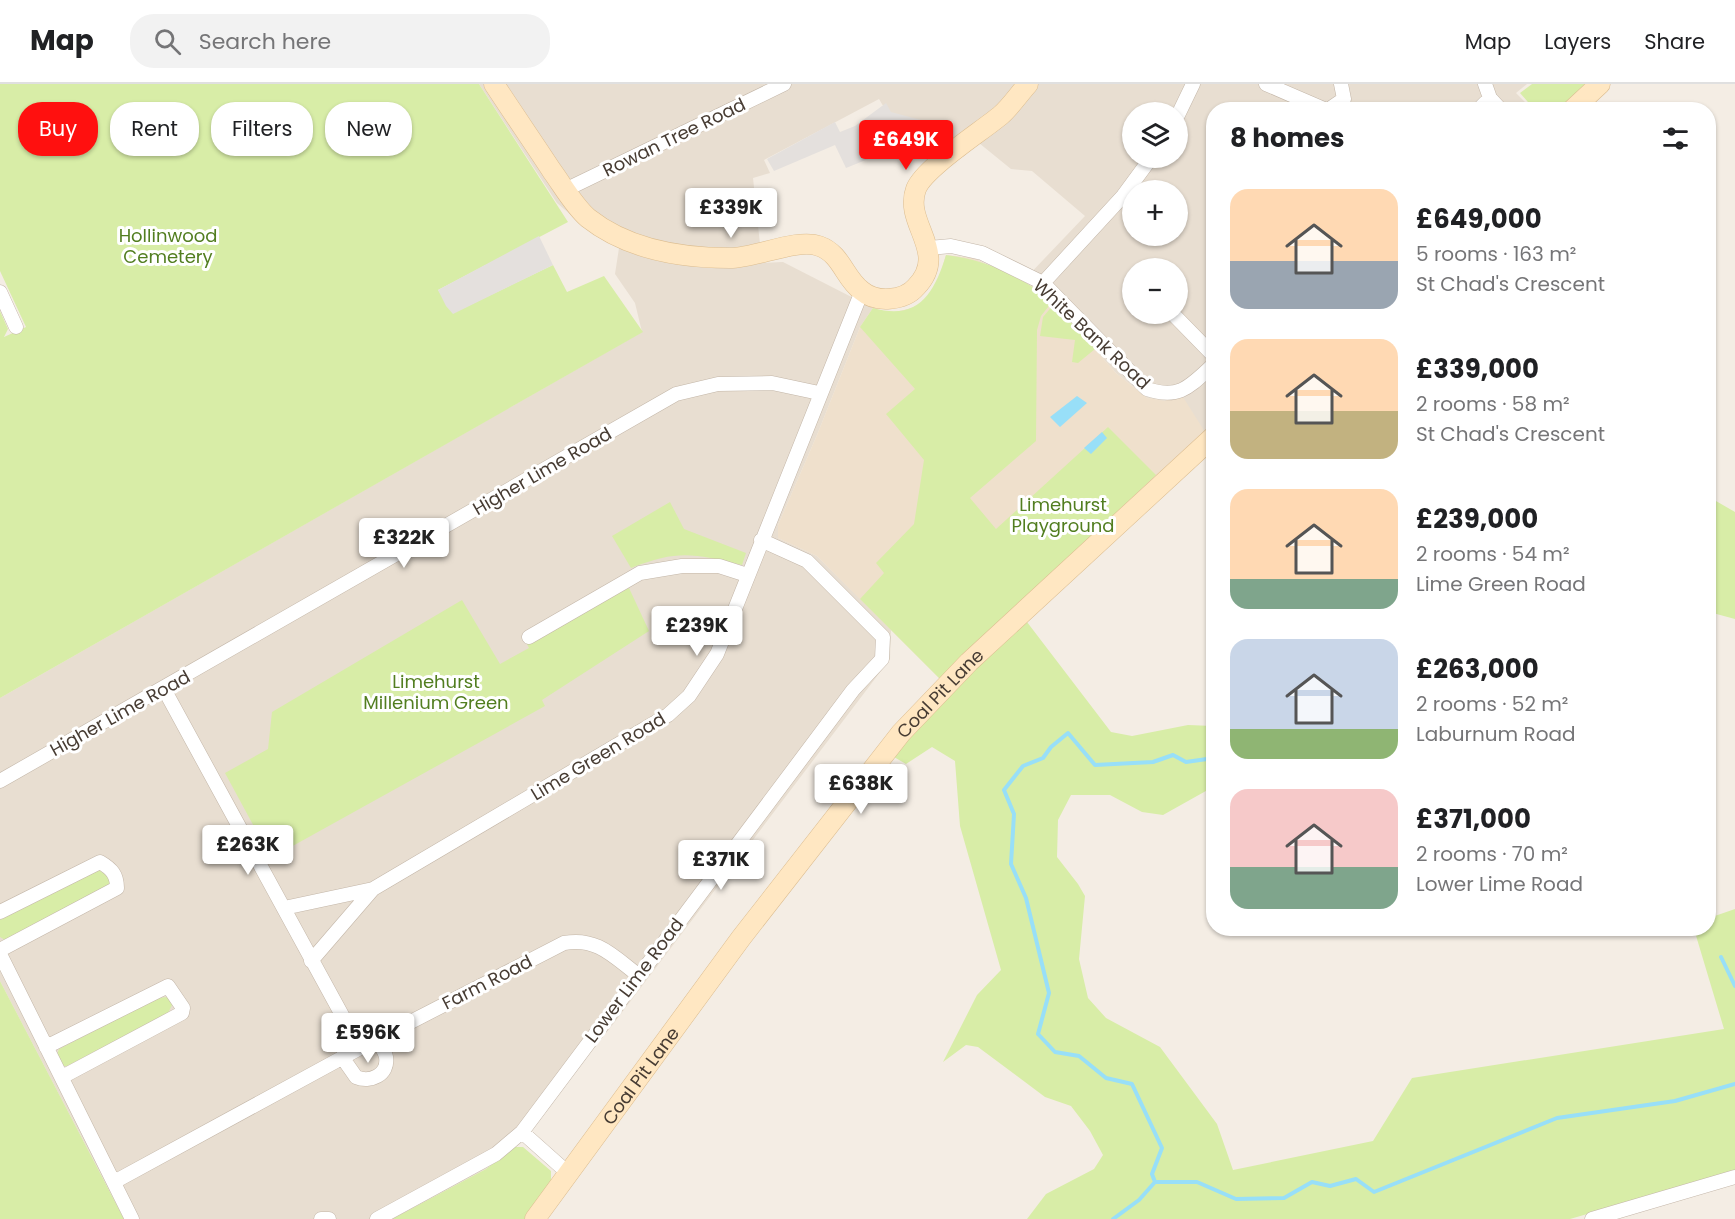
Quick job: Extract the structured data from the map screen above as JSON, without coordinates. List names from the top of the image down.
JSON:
{
  "streets": {
    "street": [
      "Rowan Tree Road",
      "White Bank Road",
      "Higher Lime Road",
      "Coal Pit Lane",
      "Lime Green Road",
      "Lower Lime Road",
      "Farm Road"
    ]
  },
  "crossings": [
    ["Higher Lime Road", "Lime Green Road"],
    ["Lime Green Road", "Lower Lime Road"],
    ["Lower Lime Road", "Farm Road"]
  ],
  "parks": ["Hollinwood Cemetery", "Limehurst Playground", "Limehurst Millenium Green"],
  "page": {
    "header": "Map",
    "search": "Search here",
    "nav": ["Map", "Layers", "Share"],
    "map_buttons": ["+", "−"],
    "chip": [
      "Buy",
      "Rent",
      "Filters",
      "New"
    ],
    "heading": "8 homes",
    "price": [
      "£649K",
      "£339K",
      "£322K",
      "£239K",
      "£638K",
      "£263K",
      "£371K",
      "£596K"
    ],
    "list": [
      {
        "name": "£649,000",
        "note": "5 rooms · 163 m² · St Chad's Crescent"
      },
      {
        "name": "£339,000",
        "note": "2 rooms · 58 m² · St Chad's Crescent"
      },
      {
        "name": "£239,000",
        "note": "2 rooms · 54 m² · Lime Green Road"
      },
      {
        "name": "£263,000",
        "note": "2 rooms · 52 m² · Laburnum Road"
      },
      {
        "name": "£371,000",
        "note": "2 rooms · 70 m² · Lower Lime Road"
      }
    ]
  }
}
